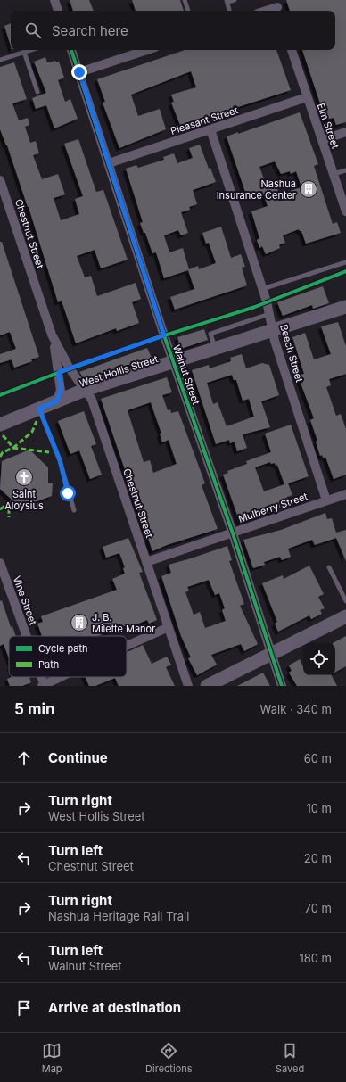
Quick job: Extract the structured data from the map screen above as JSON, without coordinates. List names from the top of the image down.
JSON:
{
  "streets": {
    "main road": ["West Hollis Street"],
    "street": [
      "Pleasant Street",
      "Elm Street",
      "Chestnut Street",
      "Beech Street",
      "Walnut Street",
      "Mulberry Street",
      "Vine Street"
    ]
  },
  "crossings": [
    ["Pleasant Street", "Elm Street"],
    ["Pleasant Street", "Beech Street"],
    ["Pleasant Street", "Walnut Street"],
    ["Chestnut Street", "West Hollis Street"],
    ["Chestnut Street", "Mulberry Street"],
    ["Beech Street", "West Hollis Street"],
    ["Beech Street", "Mulberry Street"],
    ["West Hollis Street", "Walnut Street"],
    ["Walnut Street", "Mulberry Street"]
  ],
  "places": {
    "building": ["Nashua Insurance Center", "J. B. Milette Manor"],
    "church": ["Saint Aloysius"]
  },
  "legend": ["Cycle path", "Path"],
  "page": {
    "search": "Search here",
    "heading": ["5 min", "Walk · 340 m"],
    "list": [
      ["Continue", "60 m"],
      ["Turn right", "West Hollis Street", "10 m"],
      ["Turn left", "Chestnut Street", "20 m"],
      ["Turn right", "Nashua Heritage Rail Trail", "70 m"],
      ["Turn left", "Walnut Street", "180 m"],
      "Arrive at destination"
    ],
    "nav": ["Map", "Directions", "Saved"]
  }
}
